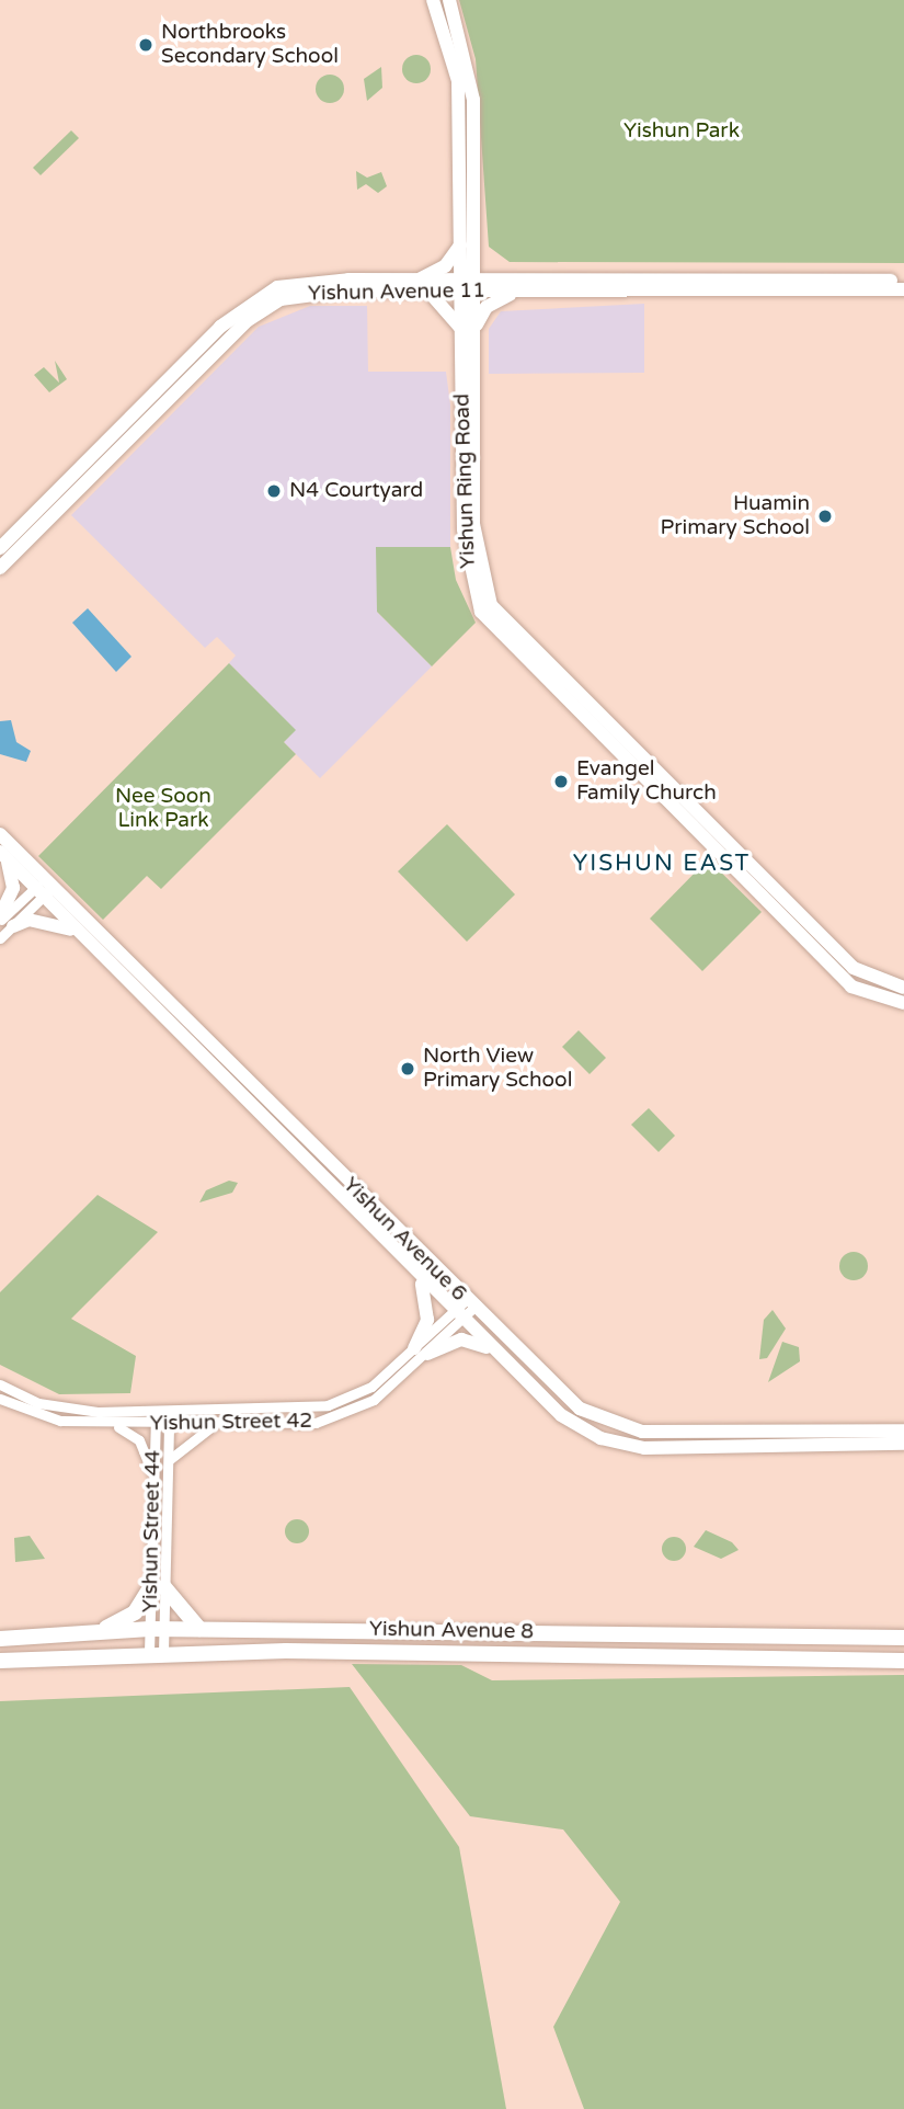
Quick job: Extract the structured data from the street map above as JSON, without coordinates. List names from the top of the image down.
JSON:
{
  "streets": {
    "main road": [
      "Yishun Avenue 11",
      "Yishun Ring Road",
      "Yishun Avenue 6",
      "Yishun Avenue 8"
    ],
    "street": ["Yishun Street 42", "Yishun Street 44"]
  },
  "crossings": [
    ["Yishun Avenue 11", "Yishun Ring Road"],
    ["Yishun Avenue 6", "Yishun Street 42"],
    ["Yishun Street 42", "Yishun Street 44"],
    ["Yishun Street 44", "Yishun Avenue 8"]
  ],
  "districts": ["YISHUN EAST"],
  "parks": ["Yishun Park", "Nee Soon Link Park"],
  "places": [
    "Northbrooks Secondary School",
    "N4 Courtyard",
    "Huamin Primary School",
    "Evangel Family Church",
    "North View Primary School"
  ]
}
